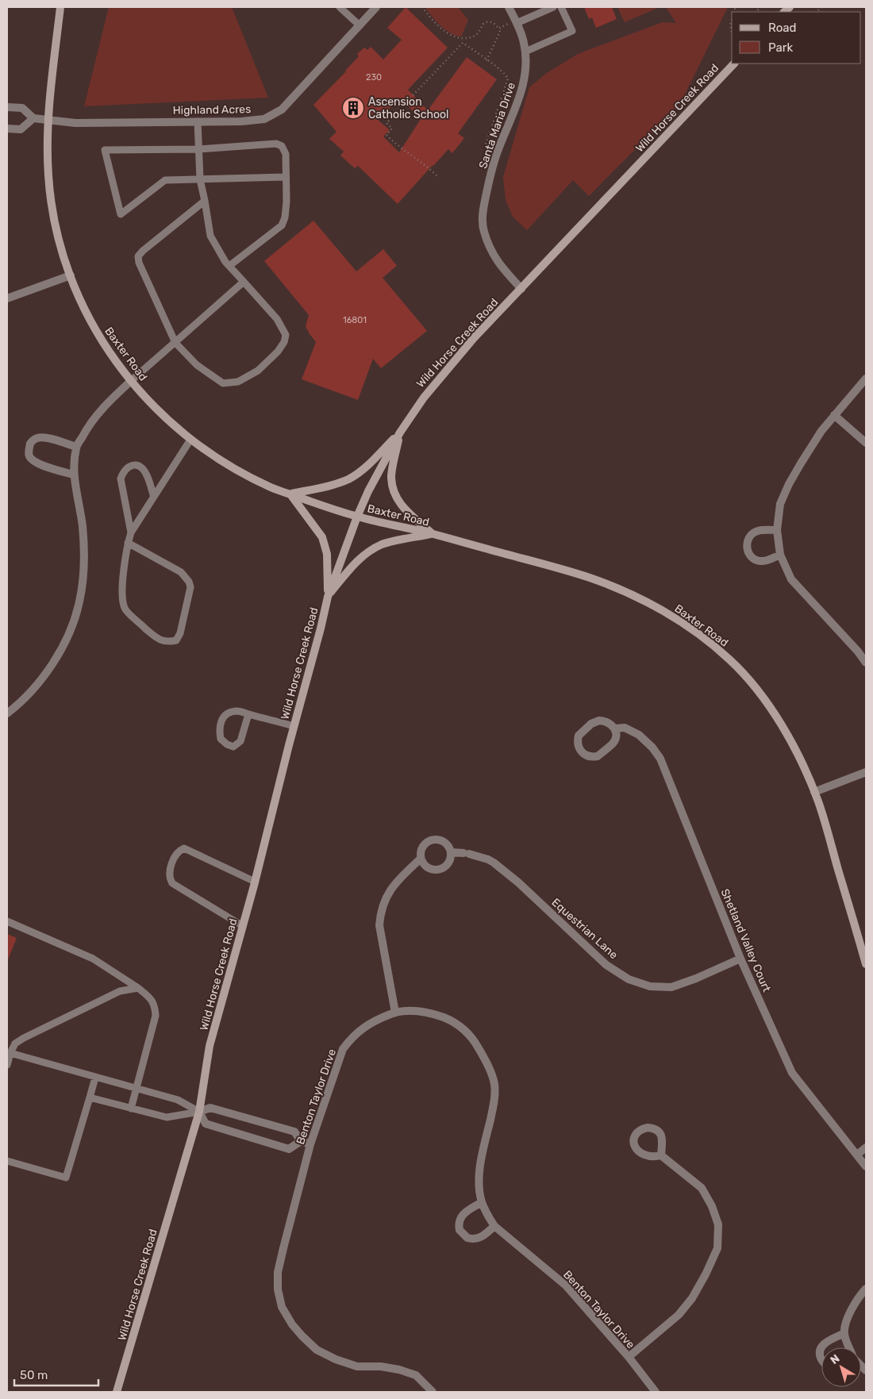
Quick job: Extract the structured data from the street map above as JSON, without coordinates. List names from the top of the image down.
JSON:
{
  "streets": {
    "main road": ["Wild Horse Creek Road", "Baxter Road"],
    "street": [
      "Highland Acres",
      "Santa Maria Drive",
      "Equestrian Lane",
      "Shetland Valley Court",
      "Benton Taylor Drive"
    ]
  },
  "crossings": [
    ["Wild Horse Creek Road", "Santa Maria Drive"],
    ["Wild Horse Creek Road", "Baxter Road"],
    ["Highland Acres", "Baxter Road"],
    ["Equestrian Lane", "Shetland Valley Court"]
  ],
  "places": {
    "building": ["Ascension Catholic School"]
  },
  "house_numbers": ["230", "16801"],
  "legend": ["Road", "Park"],
  "scale_bar": "50 m",
  "north": "top left"
}
